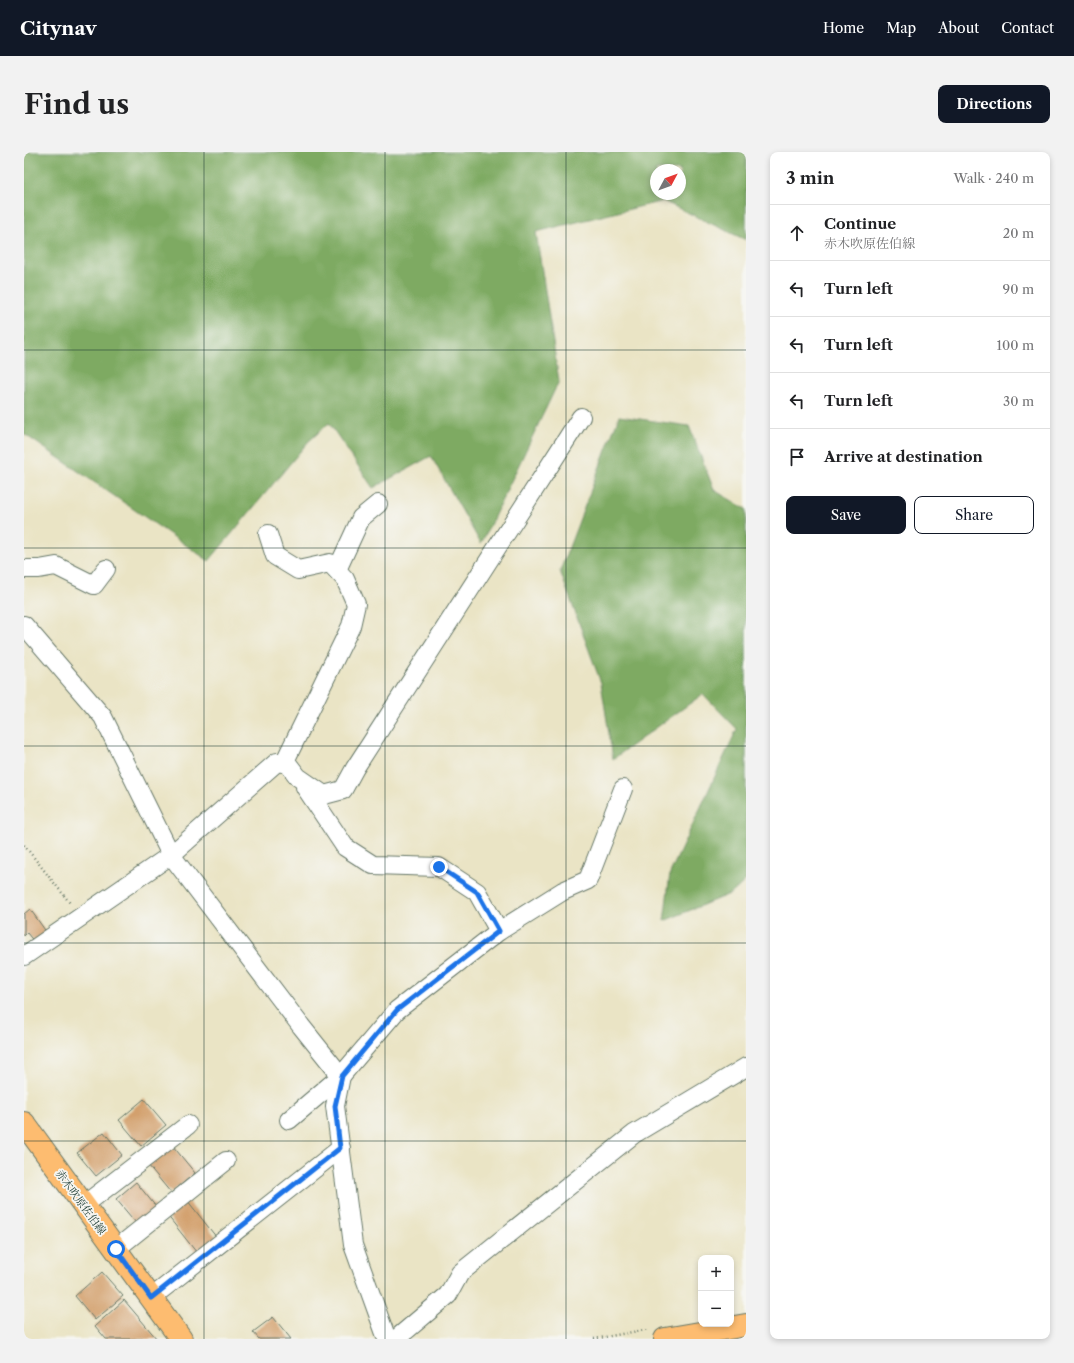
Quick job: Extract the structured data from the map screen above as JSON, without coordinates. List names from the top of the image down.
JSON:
{
  "streets": {
    "main road": ["赤木吹原佐伯線"]
  },
  "north": "top right",
  "page": {
    "header": "Citynav",
    "nav": [
      "Home",
      "Map",
      "About",
      "Contact"
    ],
    "buttons": [
      "Directions",
      ["Save", "Share"]
    ],
    "title": "Find us",
    "heading": ["3 min", "Walk · 240 m"],
    "list": [
      ["Continue", "赤木吹原佐伯線", "20 m"],
      ["Turn left", "90 m"],
      ["Turn left", "100 m"],
      ["Turn left", "30 m"],
      "Arrive at destination"
    ],
    "map_buttons": ["+", "−"]
  }
}
